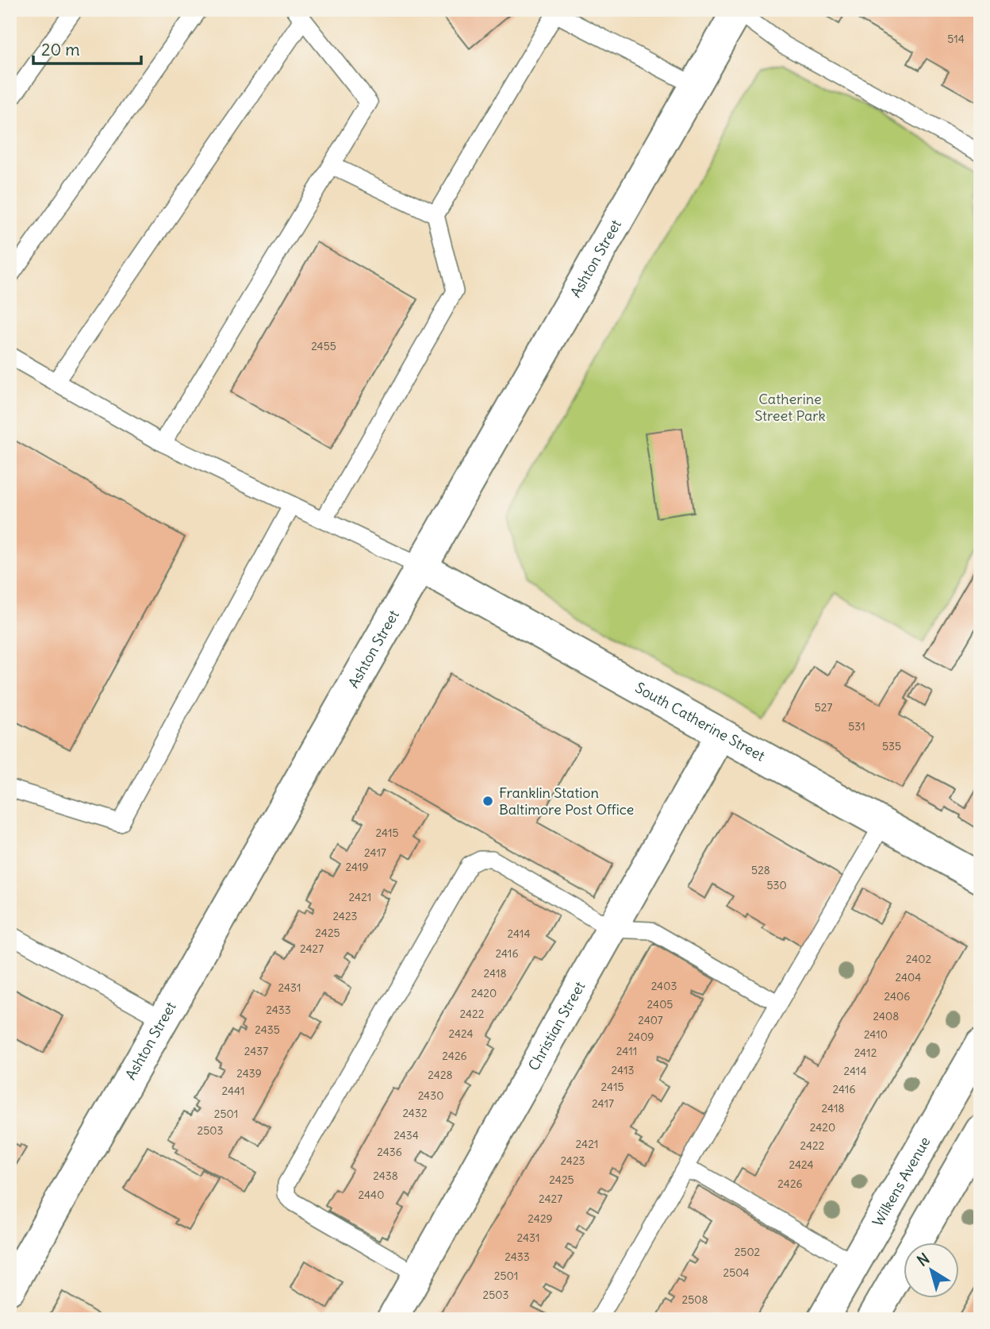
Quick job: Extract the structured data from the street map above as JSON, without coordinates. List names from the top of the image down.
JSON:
{
  "streets": {
    "street": [
      "Ashton Street",
      "South Catherine Street",
      "Christian Street",
      "Wilkens Avenue"
    ]
  },
  "crossings": [
    ["Ashton Street", "South Catherine Street"],
    ["South Catherine Street", "Christian Street"]
  ],
  "parks": ["Catherine Street Park"],
  "places": ["Franklin Station Baltimore Post Office"],
  "house_numbers": [
    "514",
    "2455",
    "527",
    "531",
    "535",
    "2415",
    "2417",
    "2419",
    "528",
    "530",
    "2421",
    "2423",
    "2425",
    "2414",
    "2427",
    "2416",
    "2402",
    "2418",
    "2404",
    "2403",
    "2431",
    "2420",
    "2406",
    "2405",
    "2433",
    "2422",
    "2408",
    "2407",
    "2435",
    "2424",
    "2410",
    "2409",
    "2437",
    "2411",
    "2412",
    "2426",
    "2413",
    "2414",
    "2439",
    "2428",
    "2415",
    "2416",
    "2441",
    "2430",
    "2417",
    "2418",
    "2432",
    "2501",
    "2420",
    "2503",
    "2434",
    "2421",
    "2422",
    "2436",
    "2423",
    "2424",
    "2438",
    "2425",
    "2426",
    "2440",
    "2427",
    "2429",
    "2431",
    "2502",
    "2433",
    "2504",
    "2501",
    "2503",
    "2508"
  ],
  "scale_bar": "20 m",
  "north": "top left"
}
